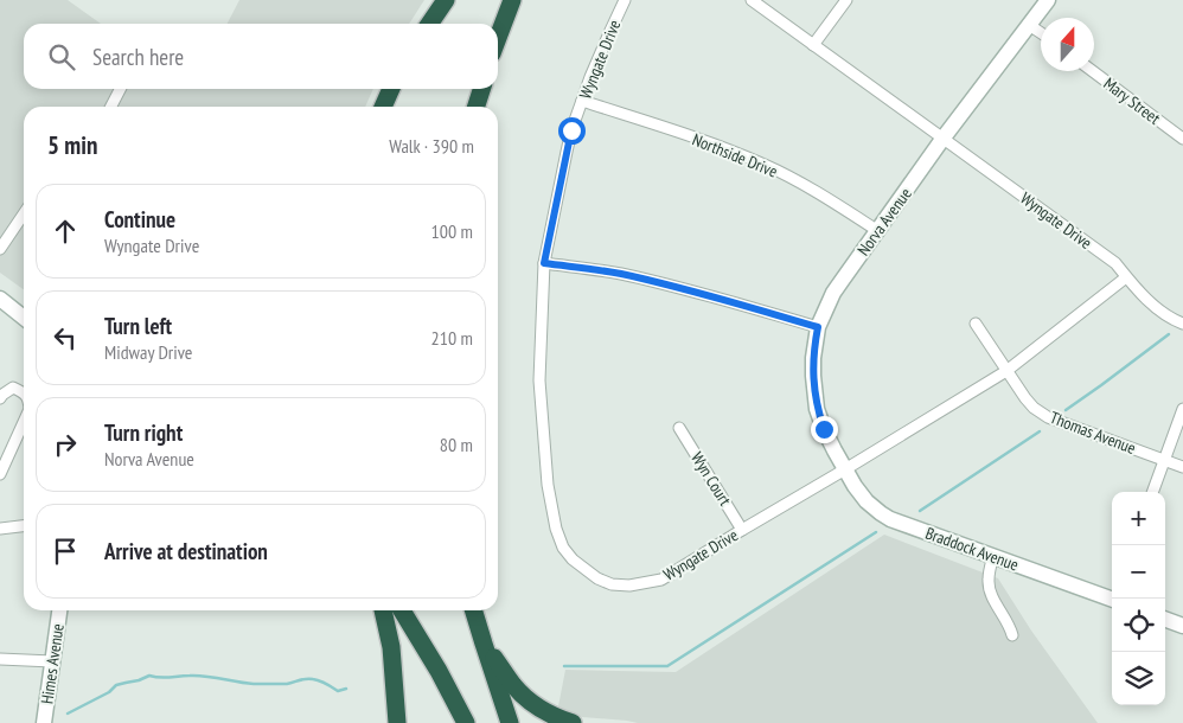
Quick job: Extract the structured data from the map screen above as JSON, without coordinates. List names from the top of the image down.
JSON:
{
  "streets": {
    "street": [
      "Wyngate Drive",
      "Mary Street",
      "Northside Drive",
      "Norva Avenue",
      "Thomas Avenue",
      "Wyn Court",
      "Braddock Avenue",
      "Himes Avenue"
    ]
  },
  "crossings": [
    ["Wyngate Drive", "Northside Drive"],
    ["Wyngate Drive", "Norva Avenue"],
    ["Wyngate Drive", "Thomas Avenue"],
    ["Wyngate Drive", "Wyn Court"],
    ["Wyngate Drive", "Braddock Avenue"],
    ["Northside Drive", "Norva Avenue"],
    ["Norva Avenue", "Braddock Avenue"]
  ],
  "north": "top",
  "page": {
    "search": "Search here",
    "heading": ["5 min", "Walk · 390 m"],
    "list": [
      ["Continue", "Wyngate Drive", "100 m"],
      ["Turn left", "Midway Drive", "210 m"],
      ["Turn right", "Norva Avenue", "80 m"],
      "Arrive at destination"
    ],
    "map_buttons": ["+", "−"]
  }
}
